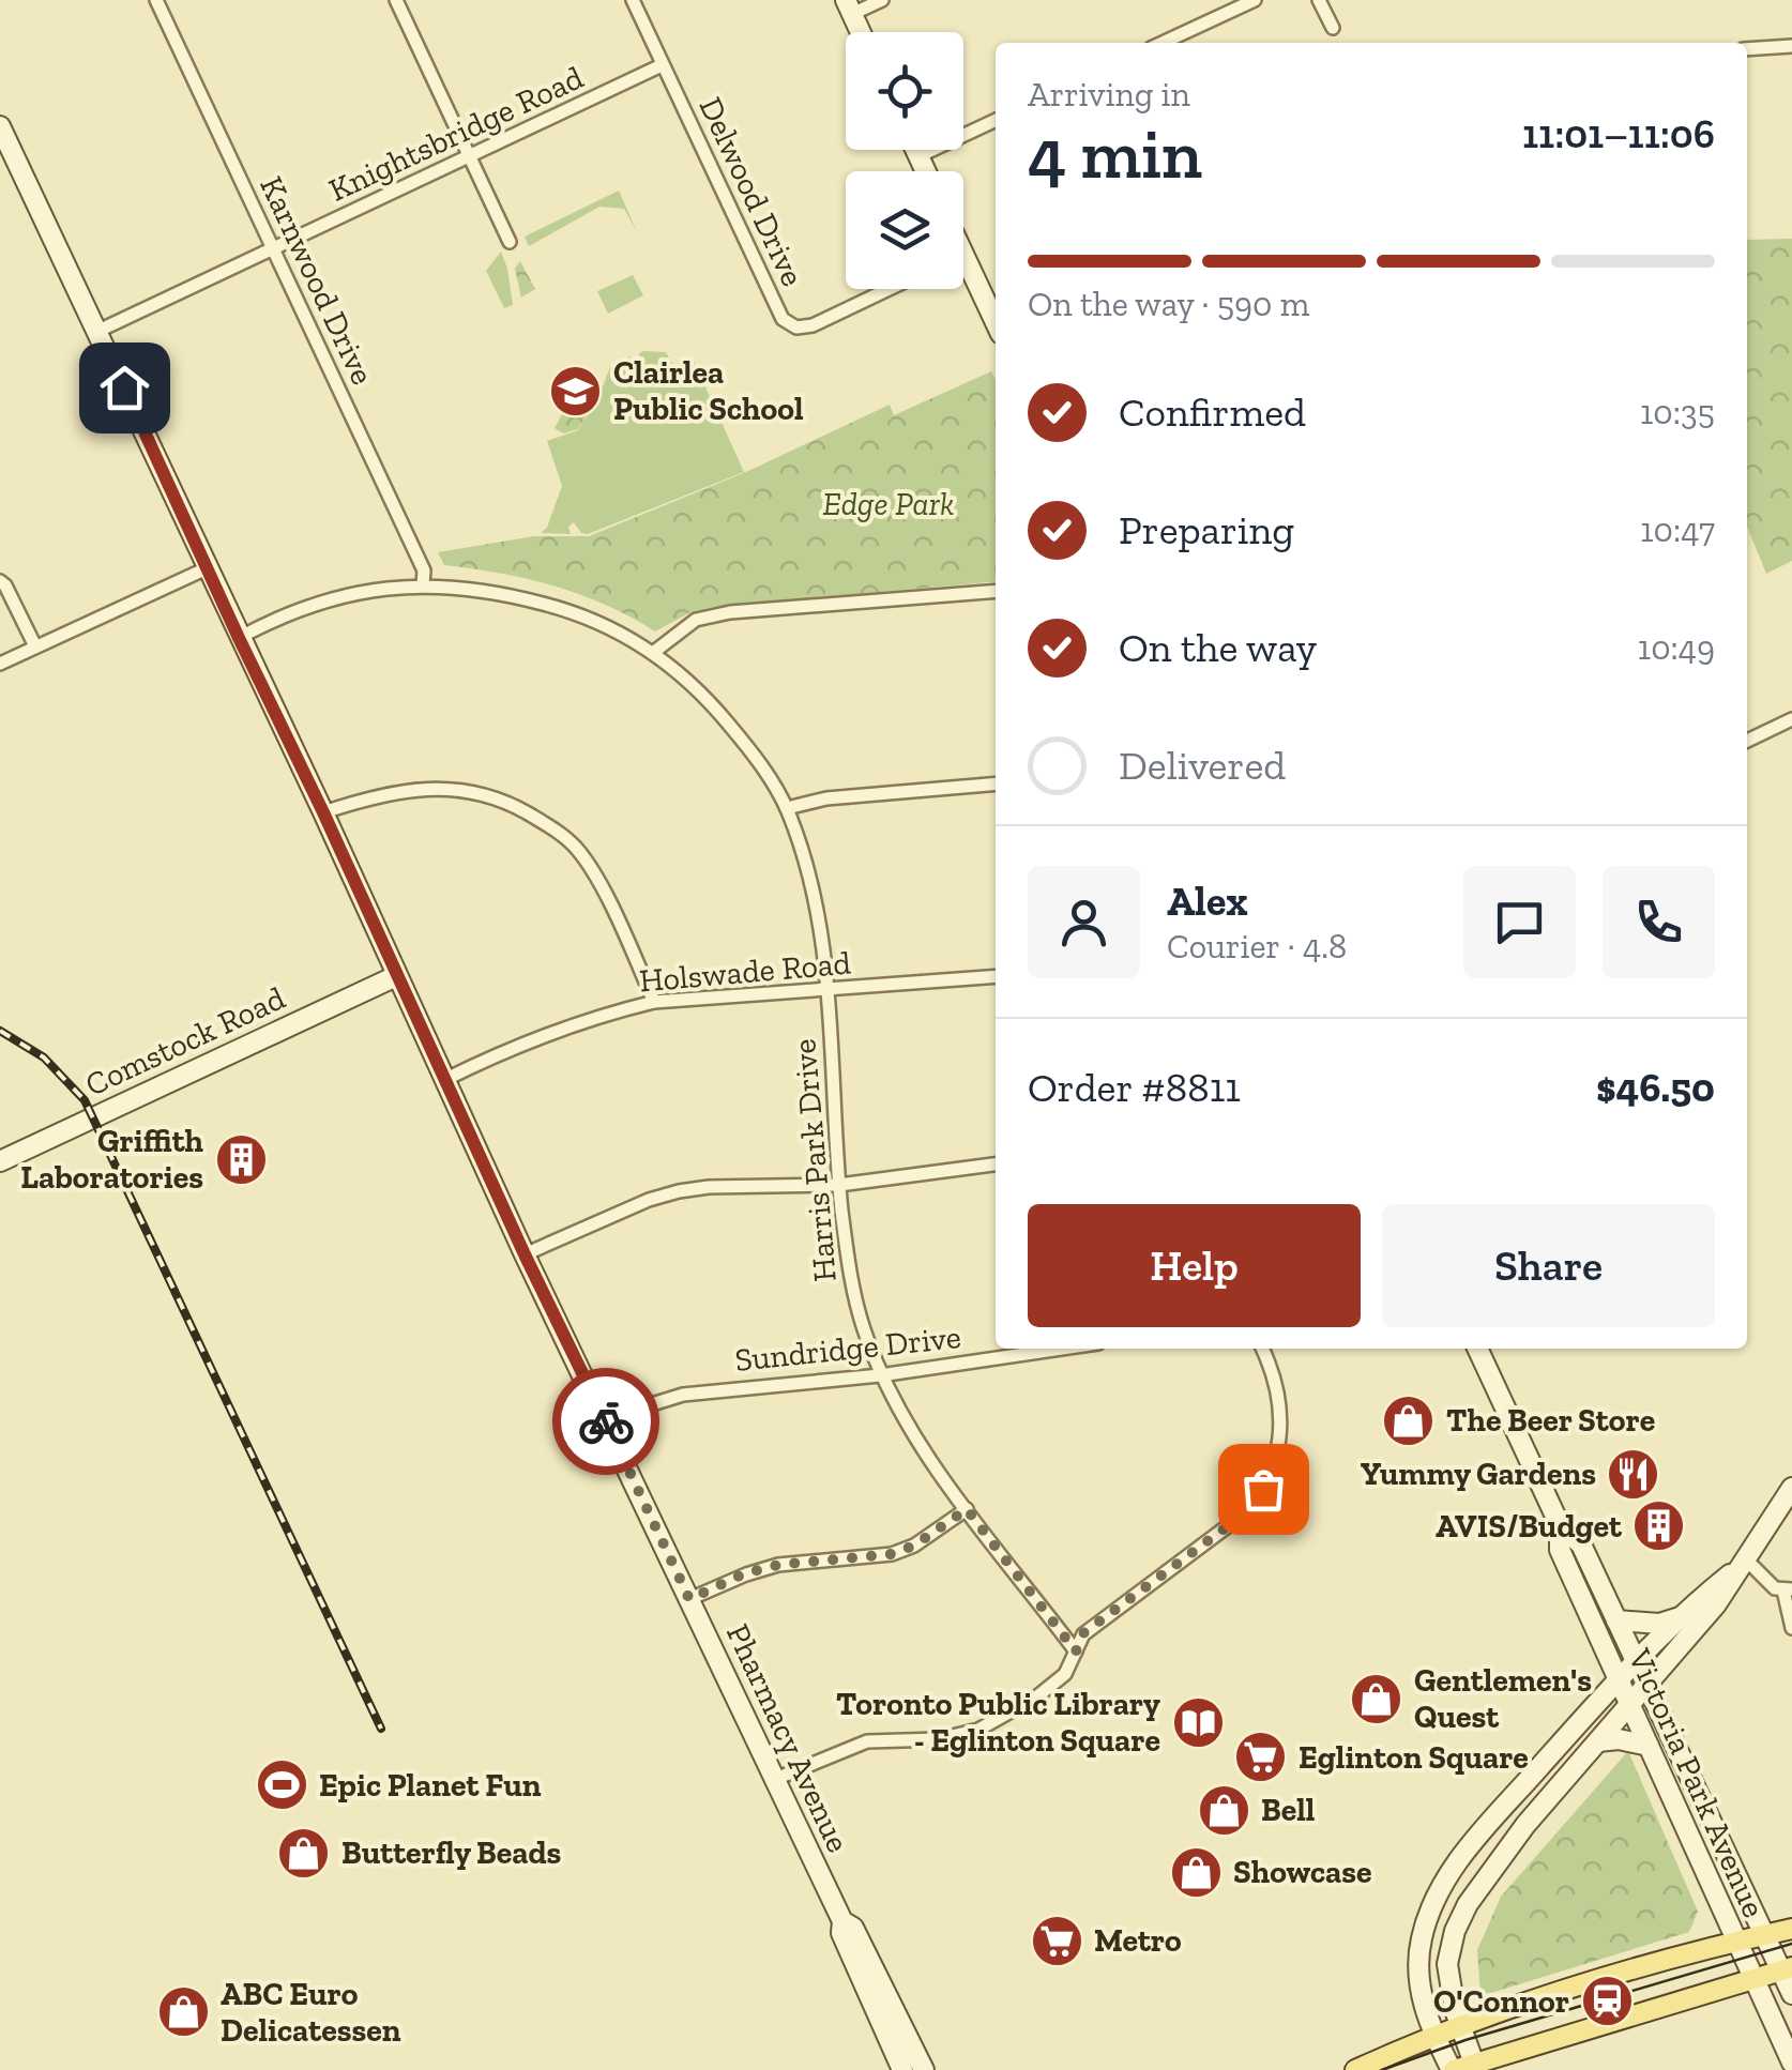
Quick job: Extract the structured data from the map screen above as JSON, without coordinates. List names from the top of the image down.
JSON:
{
  "streets": {
    "main road": ["Comstock Road", "Pharmacy Avenue", "Victoria Park Avenue"],
    "street": [
      "Knightsbridge Road",
      "Delwood Drive",
      "Karnwood Drive",
      "Holswade Road",
      "Harris Park Drive",
      "Sundridge Drive"
    ]
  },
  "crossings": [
    ["Knightsbridge Road", "Delwood Drive"],
    ["Knightsbridge Road", "Karnwood Drive"],
    ["Knightsbridge Road", "Pharmacy Avenue"],
    ["Karnwood Drive", "Harris Park Drive"],
    ["Holswade Road", "Harris Park Drive"],
    ["Holswade Road", "Pharmacy Avenue"],
    ["Comstock Road", "Pharmacy Avenue"],
    ["Harris Park Drive", "Sundridge Drive"],
    ["Harris Park Drive", "Pharmacy Avenue"],
    ["Sundridge Drive", "Pharmacy Avenue"]
  ],
  "parks": ["Edge Park"],
  "places": {
    "school or university": ["Clairlea Public School"],
    "building": ["Griffith Laboratories", "AVIS/Budget"],
    "shop": [
      "The Beer Store",
      "Gentlemen's Quest",
      "Bell",
      "Butterfly Beads",
      "Showcase",
      "ABC Euro Delicatessen"
    ],
    "restaurant": ["Yummy Gardens"],
    "library": ["Toronto Public Library - Eglinton Square"],
    "supermarket": ["Eglinton Square", "Metro"],
    "sports": ["Epic Planet Fun"],
    "station": ["O'Connor"]
  },
  "page": {
    "heading": ["4 min", "Arriving in", "11:01–11:06"],
    "panel": [
      "Alex",
      "Courier · 4.8",
      "Order #8811",
      "$46.50"
    ],
    "bar": "On the way · 590 m",
    "list": [
      ["Confirmed", "10:35"],
      ["Preparing", "10:47"],
      ["On the way", "10:49"],
      "Delivered"
    ],
    "buttons": ["Help", "Share"]
  }
}
